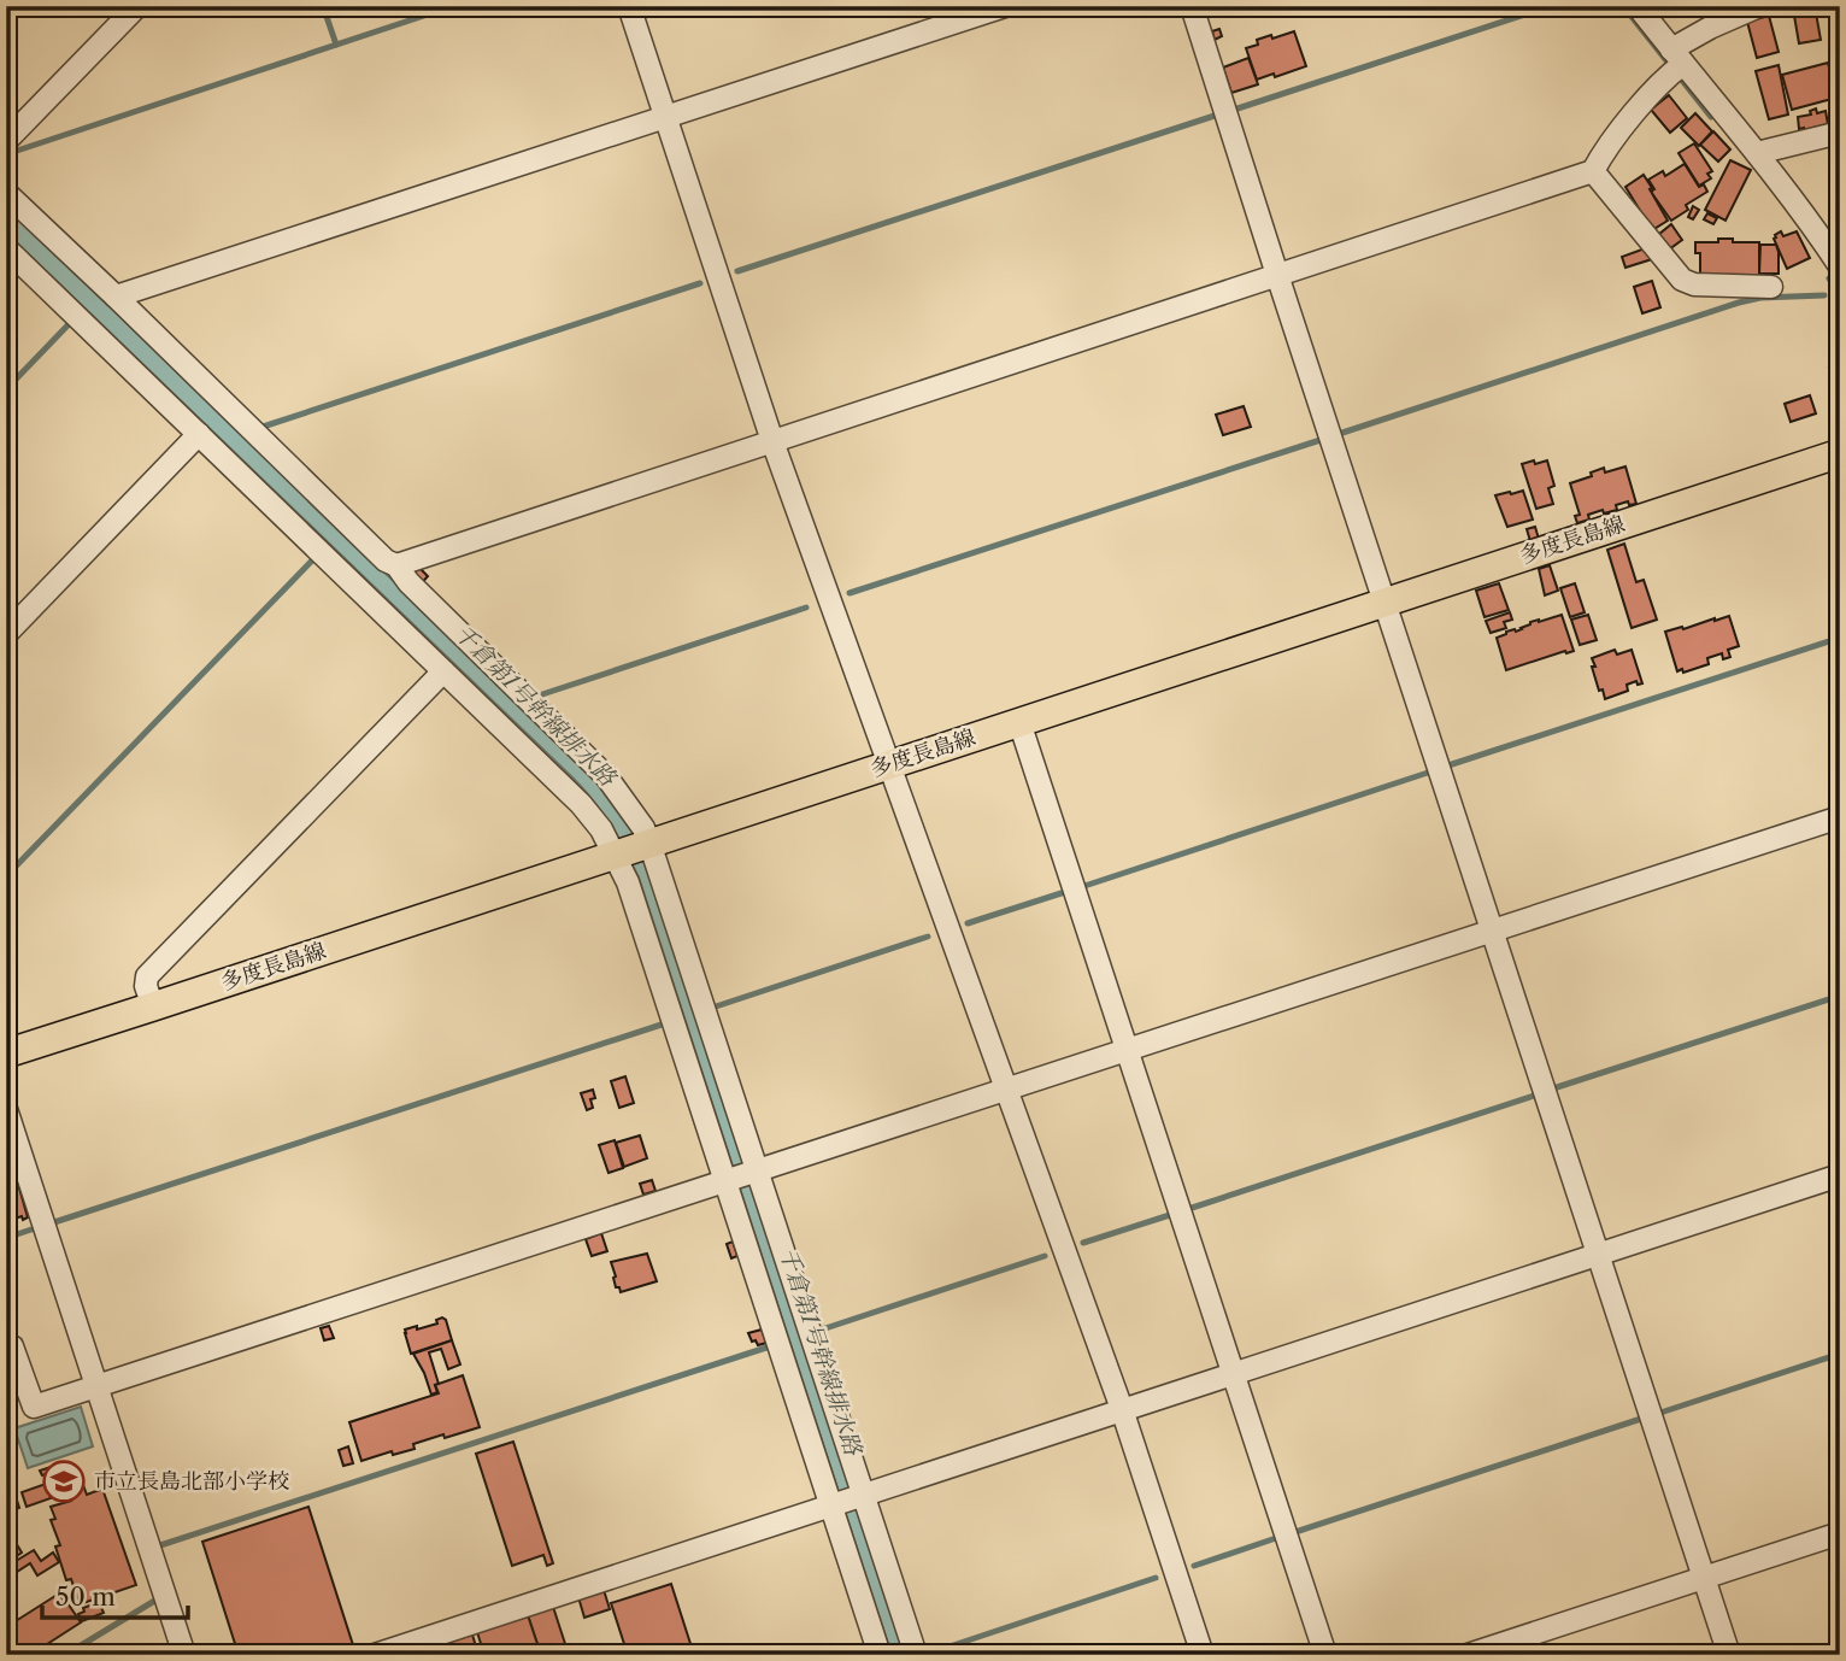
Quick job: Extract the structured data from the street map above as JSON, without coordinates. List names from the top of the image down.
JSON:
{
  "streets": {
    "main road": ["多度長島線"]
  },
  "water": ["千倉第1号幹線排水路"],
  "places": {
    "school or university": ["市立長島北部小学校"]
  },
  "scale_bar": "50 m"
}
